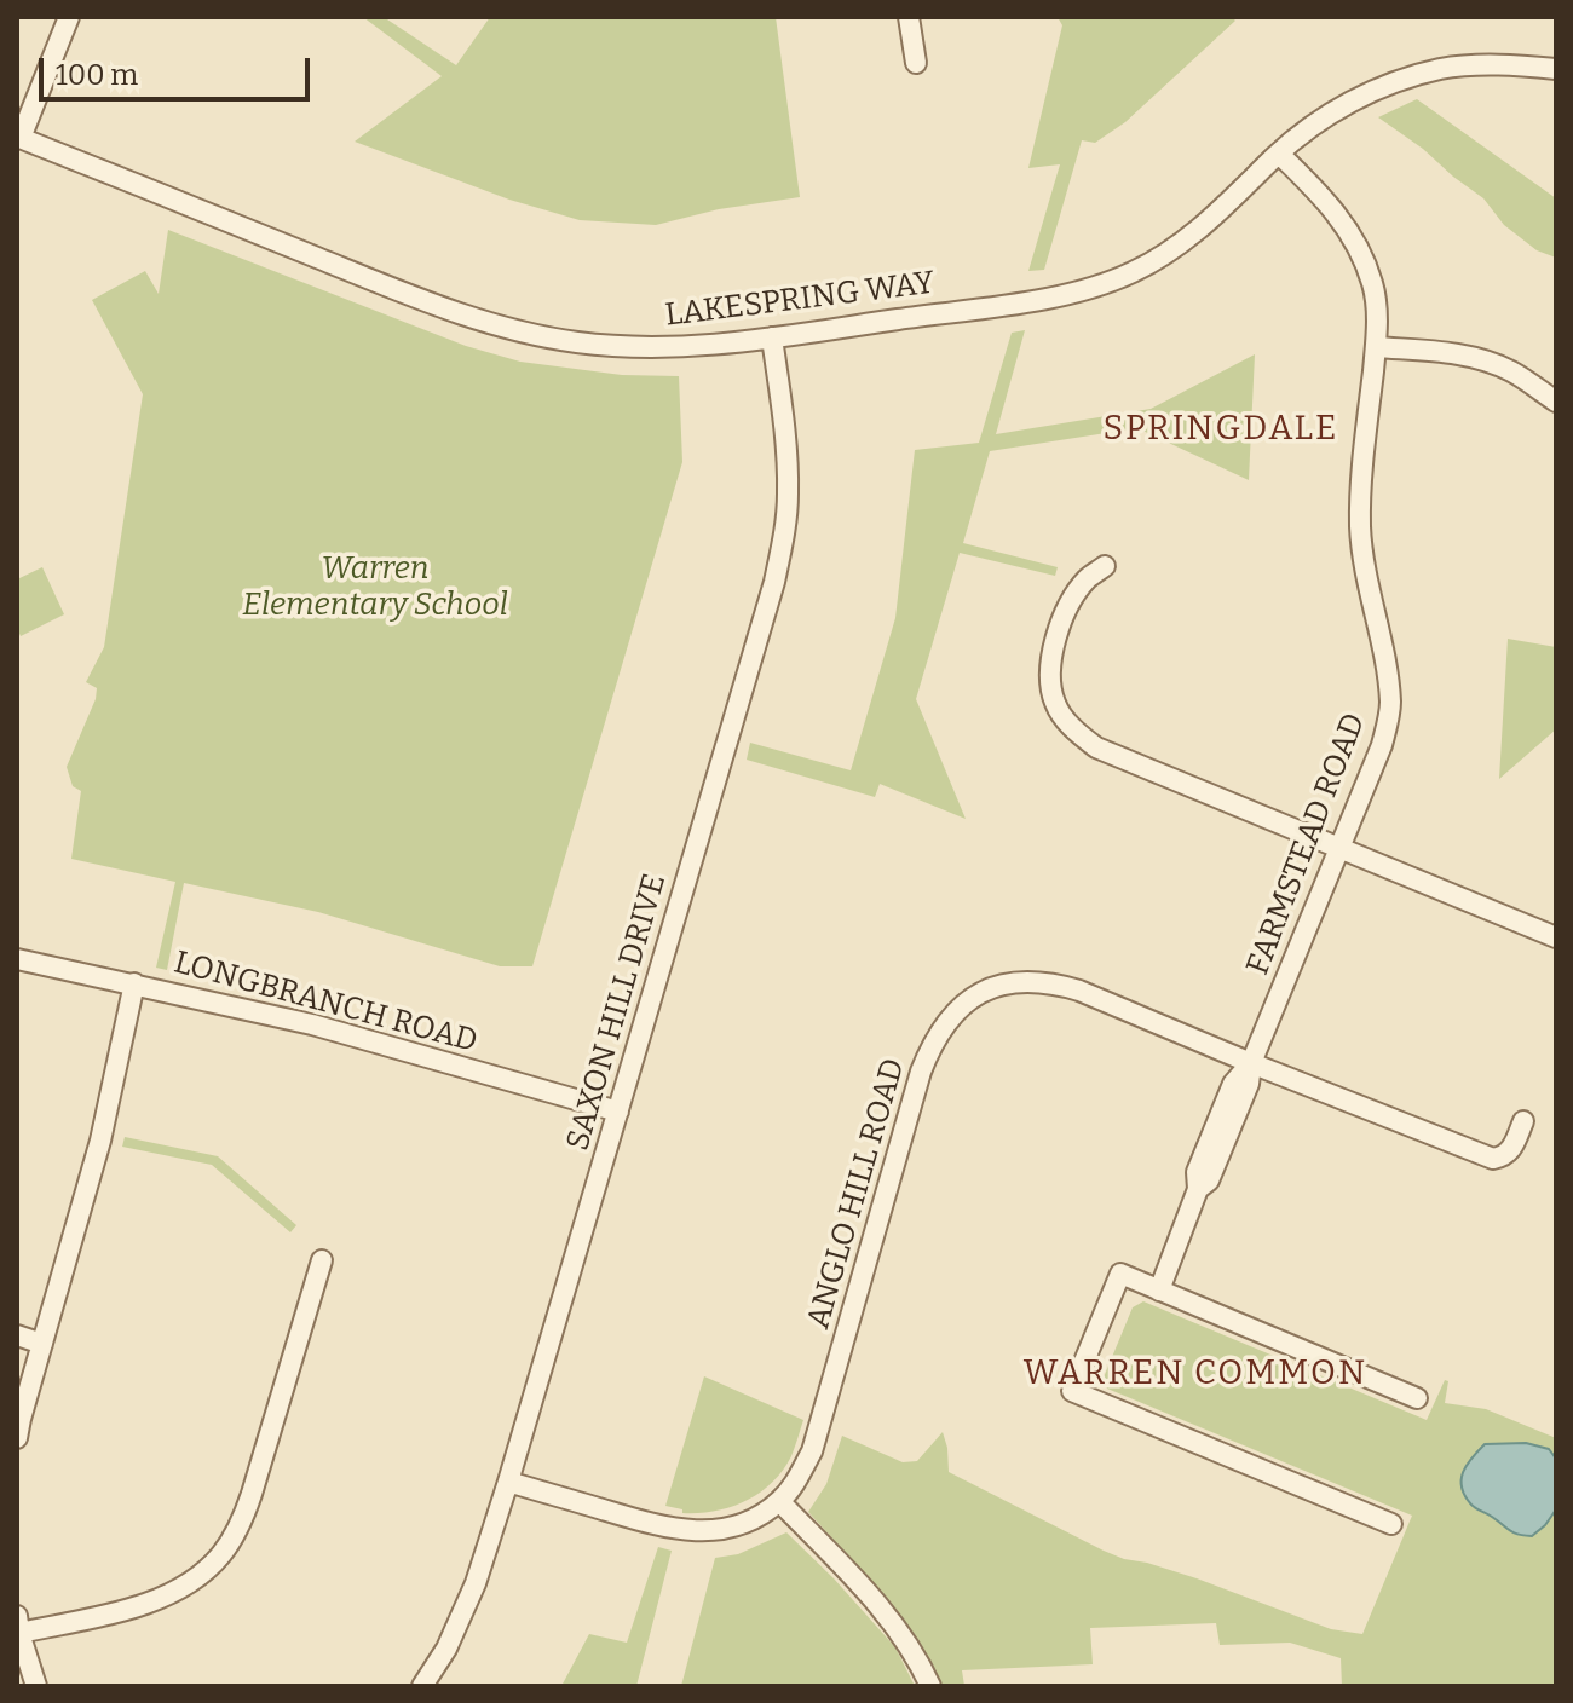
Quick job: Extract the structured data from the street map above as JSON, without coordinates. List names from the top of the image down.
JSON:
{
  "streets": {
    "street": [
      "LAKESPRING WAY",
      "FARMSTEAD ROAD",
      "LONGBRANCH ROAD",
      "SAXON HILL DRIVE",
      "ANGLO HILL ROAD"
    ]
  },
  "crossings": [
    ["LAKESPRING WAY", "FARMSTEAD ROAD"],
    ["LAKESPRING WAY", "SAXON HILL DRIVE"],
    ["FARMSTEAD ROAD", "ANGLO HILL ROAD"],
    ["LONGBRANCH ROAD", "SAXON HILL DRIVE"],
    ["SAXON HILL DRIVE", "ANGLO HILL ROAD"]
  ],
  "districts": ["SPRINGDALE", "WARREN COMMON"],
  "parks": ["Warren Elementary School"],
  "scale_bar": "100 m"
}
